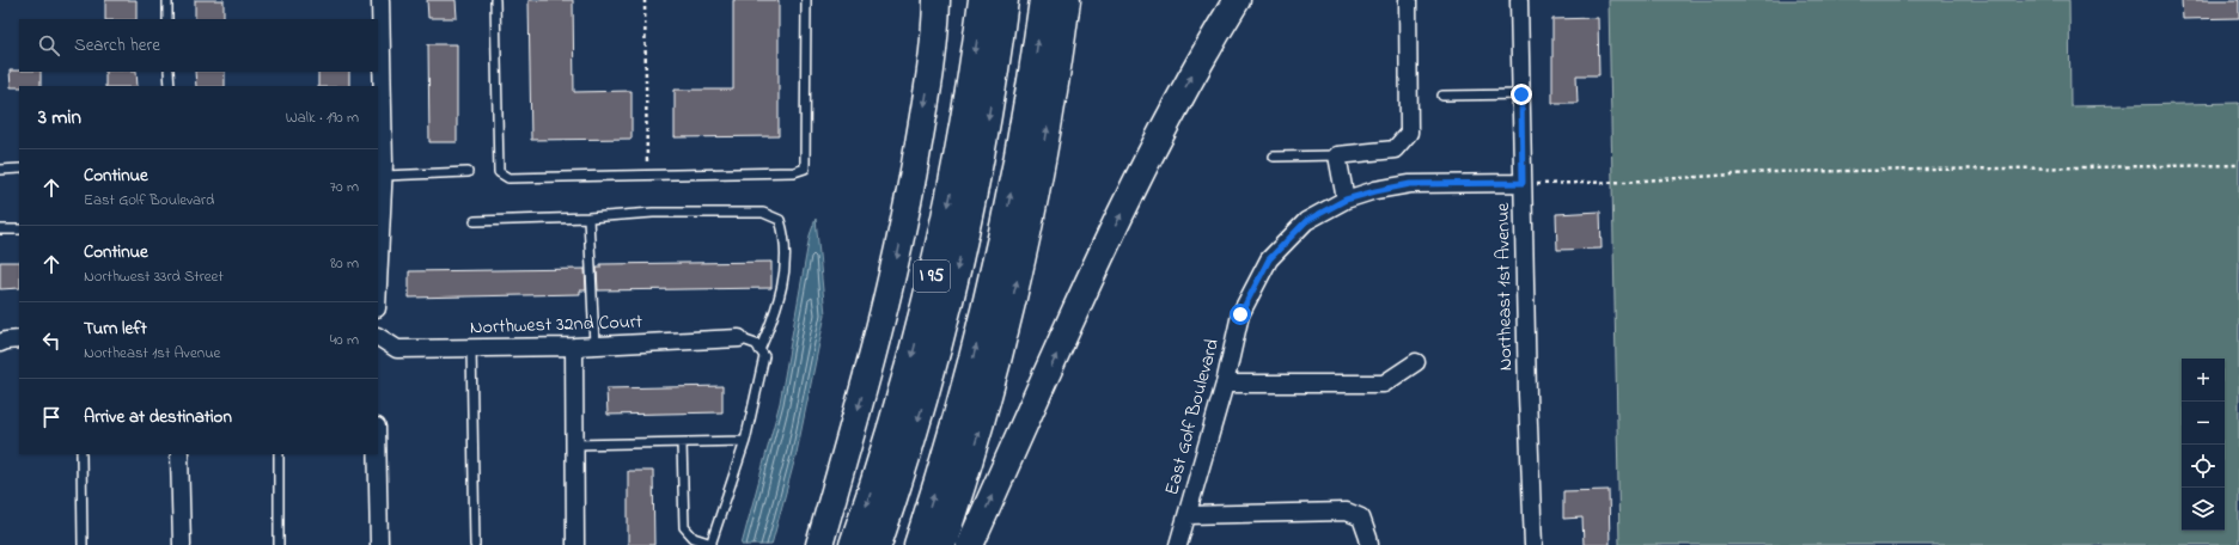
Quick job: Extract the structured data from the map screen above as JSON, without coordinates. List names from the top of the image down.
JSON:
{
  "streets": {
    "highway": ["I 95"],
    "street": ["Northeast 1st Avenue", "Northwest 32nd Court", "East Golf Boulevard"]
  },
  "crossings": [
    ["Northeast 1st Avenue", "East Golf Boulevard"]
  ],
  "page": {
    "search": "Search here",
    "heading": ["3 min", "Walk · 190 m"],
    "list": [
      ["Continue", "East Golf Boulevard", "70 m"],
      ["Continue", "Northwest 33rd Street", "80 m"],
      ["Turn left", "Northeast 1st Avenue", "40 m"],
      "Arrive at destination"
    ],
    "map_buttons": ["+", "−"]
  }
}
